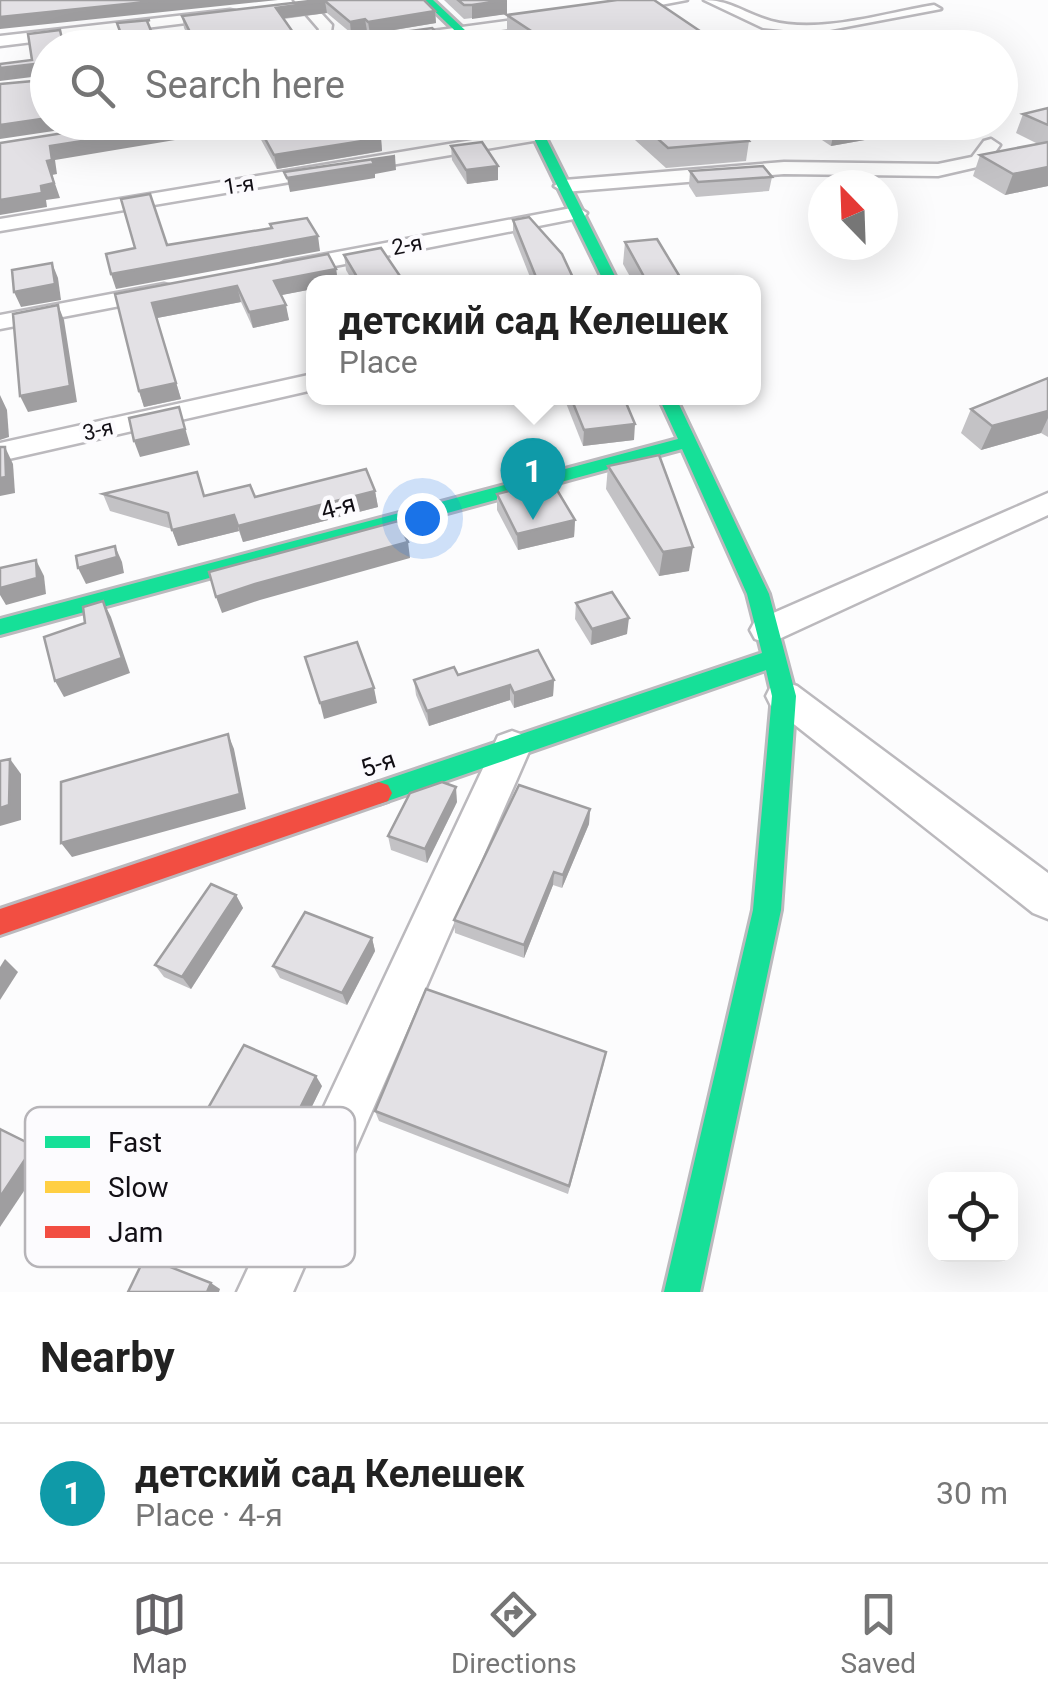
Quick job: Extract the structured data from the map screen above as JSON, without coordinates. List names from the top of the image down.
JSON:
{
  "streets": {
    "street": [
      "1-я",
      "2-я",
      "3-я",
      "4-я",
      "5-я"
    ]
  },
  "legend": ["Fast", "Slow", "Jam"],
  "north": "top left",
  "page": {
    "search": "Search here",
    "popup": ["детский сад Келешек", "Place"],
    "pins": "1",
    "heading": "Nearby",
    "list": [
      {
        "mark": "1",
        "name": "детский сад Келешек",
        "note": "Place · 4-я",
        "value": "30 m"
      }
    ],
    "nav": ["Map", "Directions", "Saved"]
  }
}
